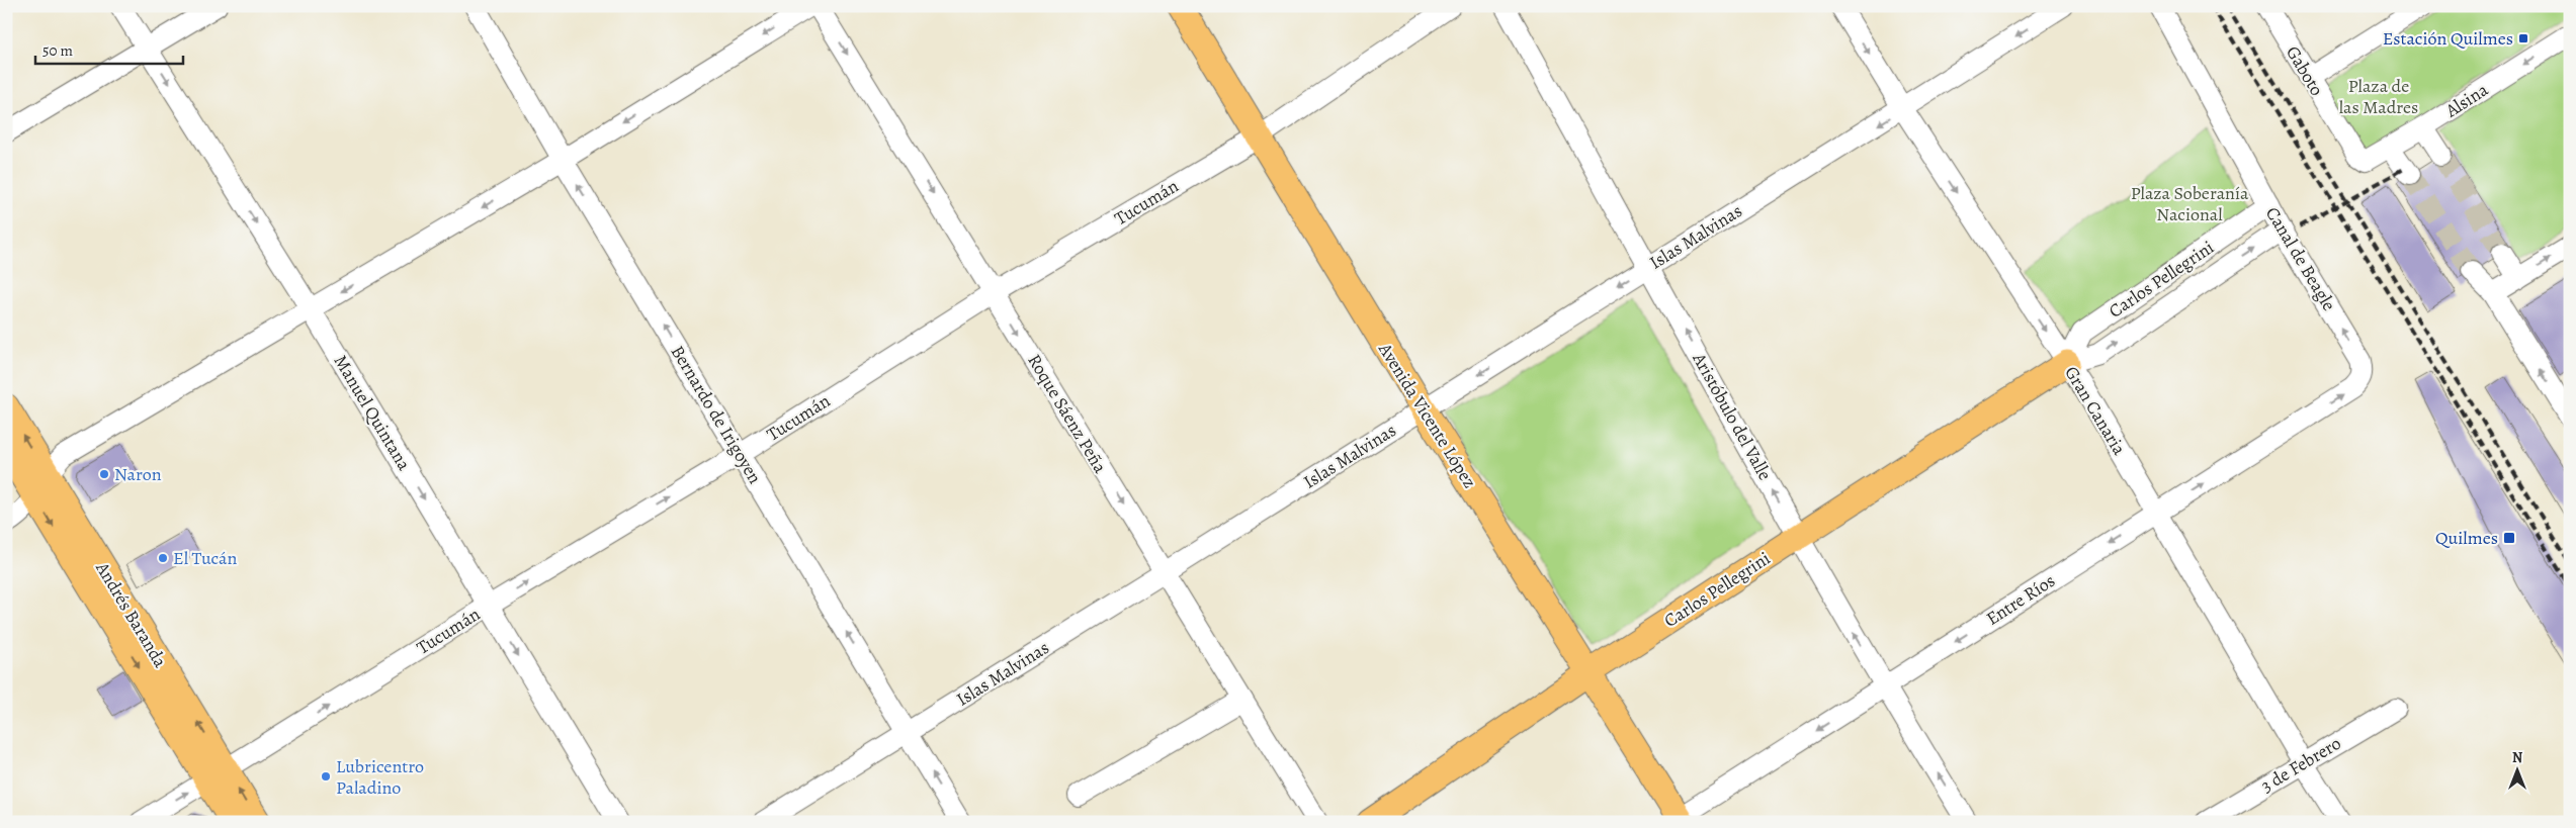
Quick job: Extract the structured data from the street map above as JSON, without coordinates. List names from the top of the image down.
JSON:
{
  "streets": {
    "main road": ["Carlos Pellegrini", "Avenida Vicente López", "Andrés Baranda"],
    "street": [
      "Gaboto",
      "Alsina",
      "Tucumán",
      "Islas Malvinas",
      "Canal de Beagle",
      "Gran Canaria",
      "Manuel Quintana",
      "Roque Sáenz Peña",
      "Bernardo de Irigoyen",
      "Aristóbulo del Valle",
      "Entre Ríos",
      "3 de Febrero"
    ]
  },
  "crossings": [
    ["Gaboto", "Alsina"],
    ["Tucumán", "Manuel Quintana"],
    ["Tucumán", "Roque Sáenz Peña"],
    ["Tucumán", "Bernardo de Irigoyen"],
    ["Tucumán", "Avenida Vicente López"],
    ["Tucumán", "Andrés Baranda"],
    ["Islas Malvinas", "Gran Canaria"],
    ["Islas Malvinas", "Roque Sáenz Peña"],
    ["Islas Malvinas", "Bernardo de Irigoyen"],
    ["Islas Malvinas", "Avenida Vicente López"],
    ["Islas Malvinas", "Aristóbulo del Valle"],
    ["Canal de Beagle", "Carlos Pellegrini"],
    ["Canal de Beagle", "Entre Ríos"],
    ["Carlos Pellegrini", "Gran Canaria"],
    ["Carlos Pellegrini", "Avenida Vicente López"],
    ["Carlos Pellegrini", "Aristóbulo del Valle"],
    ["Gran Canaria", "Entre Ríos"],
    ["Gran Canaria", "3 de Febrero"],
    ["Avenida Vicente López", "Entre Ríos"],
    ["Aristóbulo del Valle", "Entre Ríos"]
  ],
  "one_way": [
    "Tucumán",
    "Islas Malvinas",
    "Gran Canaria",
    "Manuel Quintana",
    "Roque Sáenz Peña",
    "Bernardo de Irigoyen",
    "Aristóbulo del Valle"
  ],
  "parks": ["Plaza de las Madres", "Plaza Soberanía Nacional"],
  "places": {
    "transit": ["Estación Quilmes", "Quilmes"],
    "other": ["Naron", "El Tucán", "Lubricentro Paladino"]
  },
  "scale_bar": "50 m",
  "north": "top"
}
